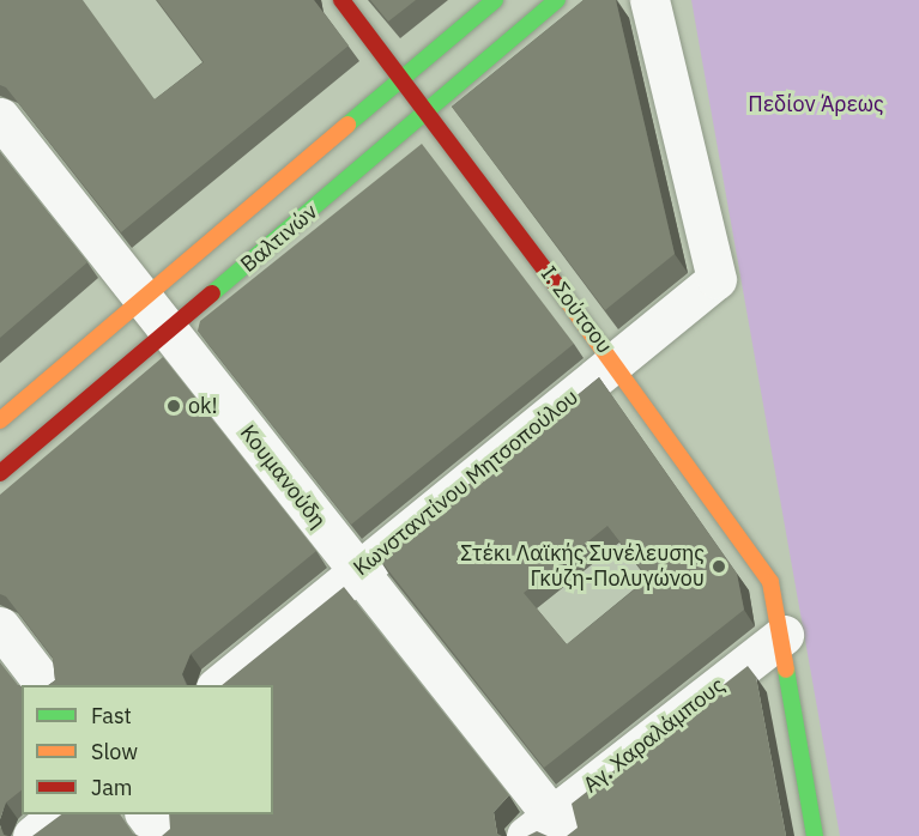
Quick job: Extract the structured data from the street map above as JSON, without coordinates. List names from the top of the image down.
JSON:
{
  "streets": {
    "street": [
      "Βαλτινών",
      "Ι. Σούτσου",
      "Κουμανούδη",
      "Κωνσταντίνου Μητσοπούλου",
      "Αγ. Χαραλάμπους"
    ]
  },
  "crossings": [
    ["Βαλτινών", "Ι. Σούτσου"],
    ["Βαλτινών", "Κουμανούδη"],
    ["Ι. Σούτσου", "Κωνσταντίνου Μητσοπούλου"],
    ["Ι. Σούτσου", "Αγ. Χαραλάμπους"],
    ["Κουμανούδη", "Κωνσταντίνου Μητσοπούλου"],
    ["Κουμανούδη", "Αγ. Χαραλάμπους"]
  ],
  "parks": ["Πεδίον Άρεως"],
  "places": ["ok!", "Στέκι Λαϊκής Συνέλευσης Γκύζη-Πολυγώνου"],
  "legend": ["Fast", "Slow", "Jam"]
}
